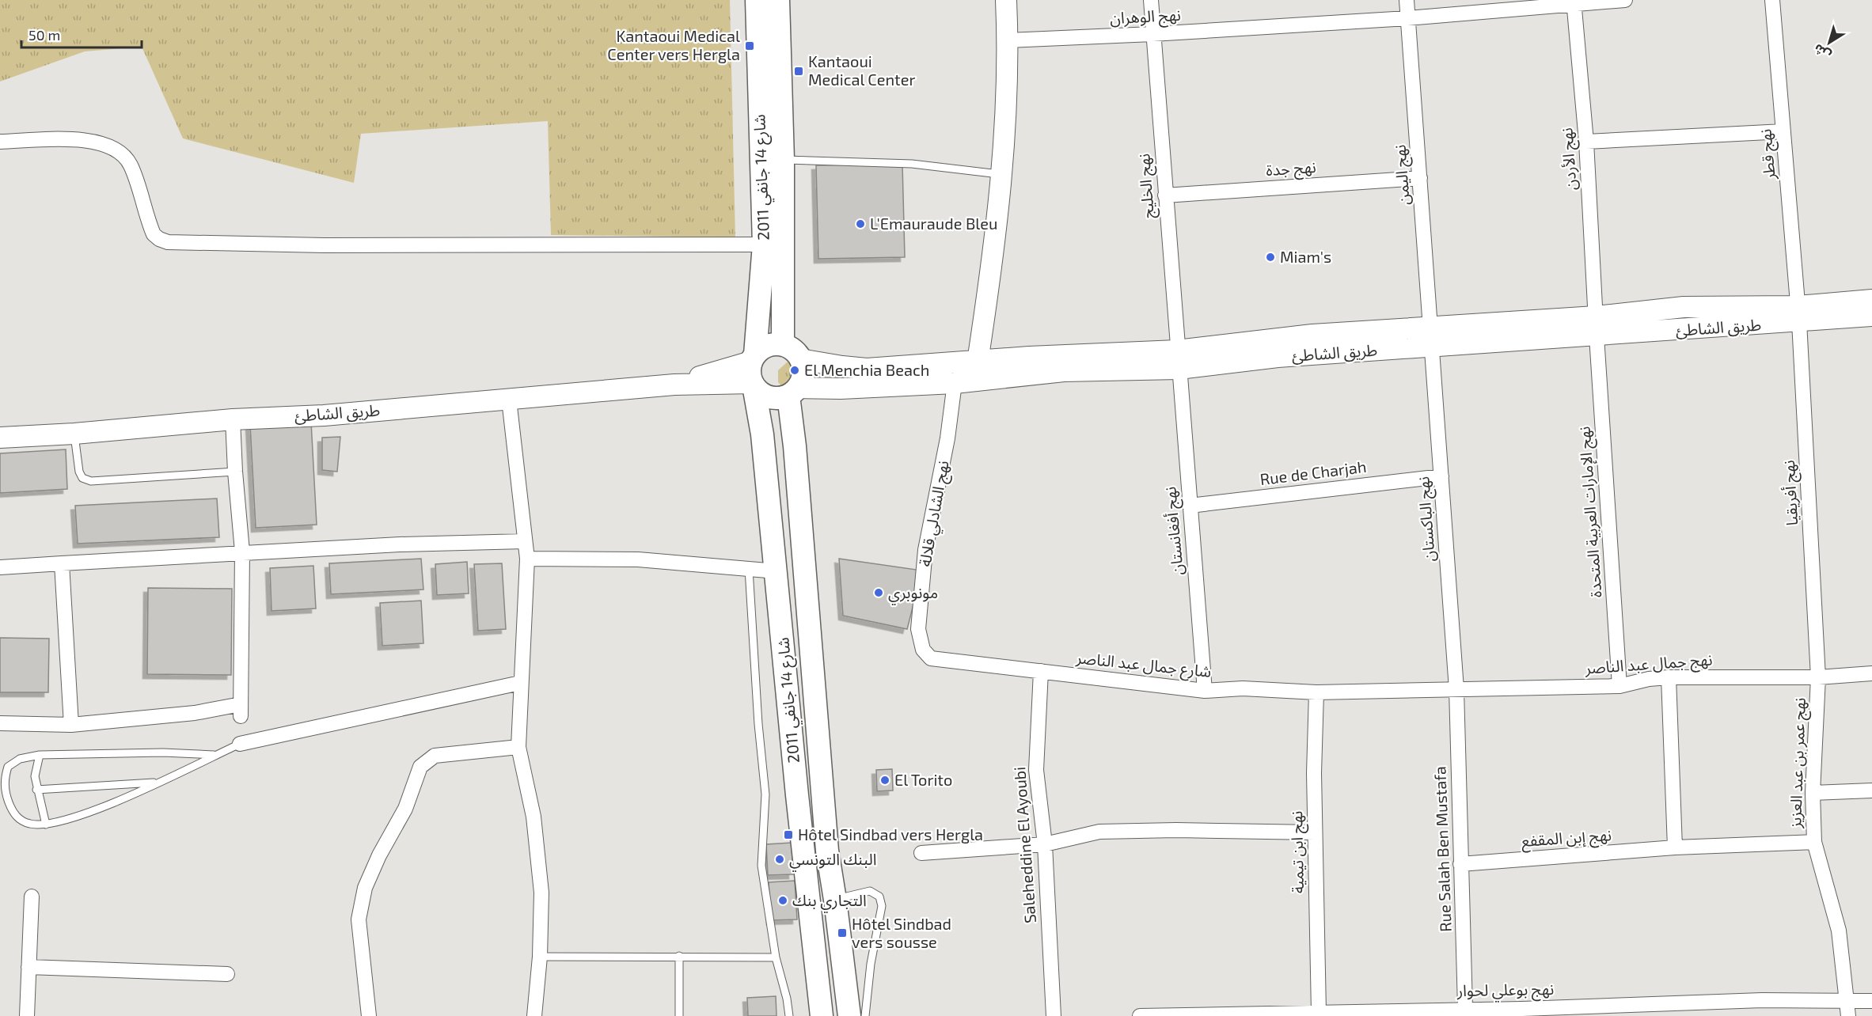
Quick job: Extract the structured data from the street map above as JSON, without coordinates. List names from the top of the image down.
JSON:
{
  "streets": {
    "main road": ["شارع 14 جانفي 2011"],
    "street": [
      "نهج الوهران",
      "نهج قطر",
      "نهج الأردن",
      "نهج جدة",
      "نهج اليمن",
      "نهج الخليج",
      "طريق الشاطئ",
      "Rue de Charjah",
      "نهج أفريقيا",
      "نهج الإمارات العربية المتحدة",
      "نهج الشادلي قلالة",
      "نهج الباكستان",
      "نهج أفغانستان",
      "نهج جمال عبد الناصر",
      "شارع جمال عبد الناصر",
      "نهج عمر بن عبد العزيز",
      "نهج إبن المقفع",
      "Saleheddine El Ayoubi",
      "Rue Salah Ben Mustafa",
      "نهج ابن تيمية",
      "نهج بوعلي لحوار"
    ]
  },
  "crossings": [
    ["نهج الوهران", "نهج الأردن"],
    ["نهج الوهران", "نهج اليمن"],
    ["نهج الوهران", "نهج الخليج"],
    ["نهج قطر", "طريق الشاطئ"],
    ["نهج قطر", "نهج أفريقيا"],
    ["نهج الأردن", "طريق الشاطئ"],
    ["نهج الأردن", "نهج الإمارات العربية المتحدة"],
    ["نهج جدة", "نهج اليمن"],
    ["نهج جدة", "نهج الخليج"],
    ["نهج اليمن", "طريق الشاطئ"],
    ["نهج اليمن", "نهج الباكستان"],
    ["شارع 14 جانفي 2011", "طريق الشاطئ"],
    ["نهج الخليج", "طريق الشاطئ"],
    ["نهج الخليج", "نهج أفغانستان"],
    ["طريق الشاطئ", "نهج أفريقيا"],
    ["طريق الشاطئ", "نهج الإمارات العربية المتحدة"],
    ["طريق الشاطئ", "نهج الشادلي قلالة"],
    ["طريق الشاطئ", "نهج الباكستان"],
    ["طريق الشاطئ", "نهج أفغانستان"],
    ["Rue de Charjah", "نهج الباكستان"],
    ["Rue de Charjah", "نهج أفغانستان"],
    ["نهج أفريقيا", "نهج جمال عبد الناصر"],
    ["نهج أفريقيا", "نهج عمر بن عبد العزيز"],
    ["نهج الإمارات العربية المتحدة", "نهج جمال عبد الناصر"],
    ["نهج الشادلي قلالة", "شارع جمال عبد الناصر"],
    ["نهج الباكستان", "نهج جمال عبد الناصر"],
    ["نهج الباكستان", "شارع جمال عبد الناصر"],
    ["نهج الباكستان", "Rue Salah Ben Mustafa"],
    ["نهج أفغانستان", "شارع جمال عبد الناصر"],
    ["نهج جمال عبد الناصر", "شارع جمال عبد الناصر"],
    ["نهج جمال عبد الناصر", "نهج عمر بن عبد العزيز"],
    ["نهج جمال عبد الناصر", "Rue Salah Ben Mustafa"],
    ["شارع جمال عبد الناصر", "Saleheddine El Ayoubi"],
    ["شارع جمال عبد الناصر", "Rue Salah Ben Mustafa"],
    ["شارع جمال عبد الناصر", "نهج ابن تيمية"],
    ["نهج عمر بن عبد العزيز", "نهج إبن المقفع"],
    ["نهج عمر بن عبد العزيز", "نهج بوعلي لحوار"],
    ["نهج إبن المقفع", "Rue Salah Ben Mustafa"],
    ["Rue Salah Ben Mustafa", "نهج بوعلي لحوار"],
    ["نهج ابن تيمية", "نهج بوعلي لحوار"]
  ],
  "places": {
    "transit": [
      "Kantaoui Medical Center vers Hergla",
      "Kantaoui Medical Center",
      "Hôtel Sindbad vers Hergla",
      "Hôtel Sindbad vers sousse"
    ],
    "other": [
      "L'Emauraude Bleu",
      "Miam's",
      "El Menchia Beach",
      "مونوبري",
      "El Torito",
      "البنك التونسي",
      "التجاري بنك"
    ]
  },
  "scale_bar": "50 m",
  "north": "bottom left"
}
